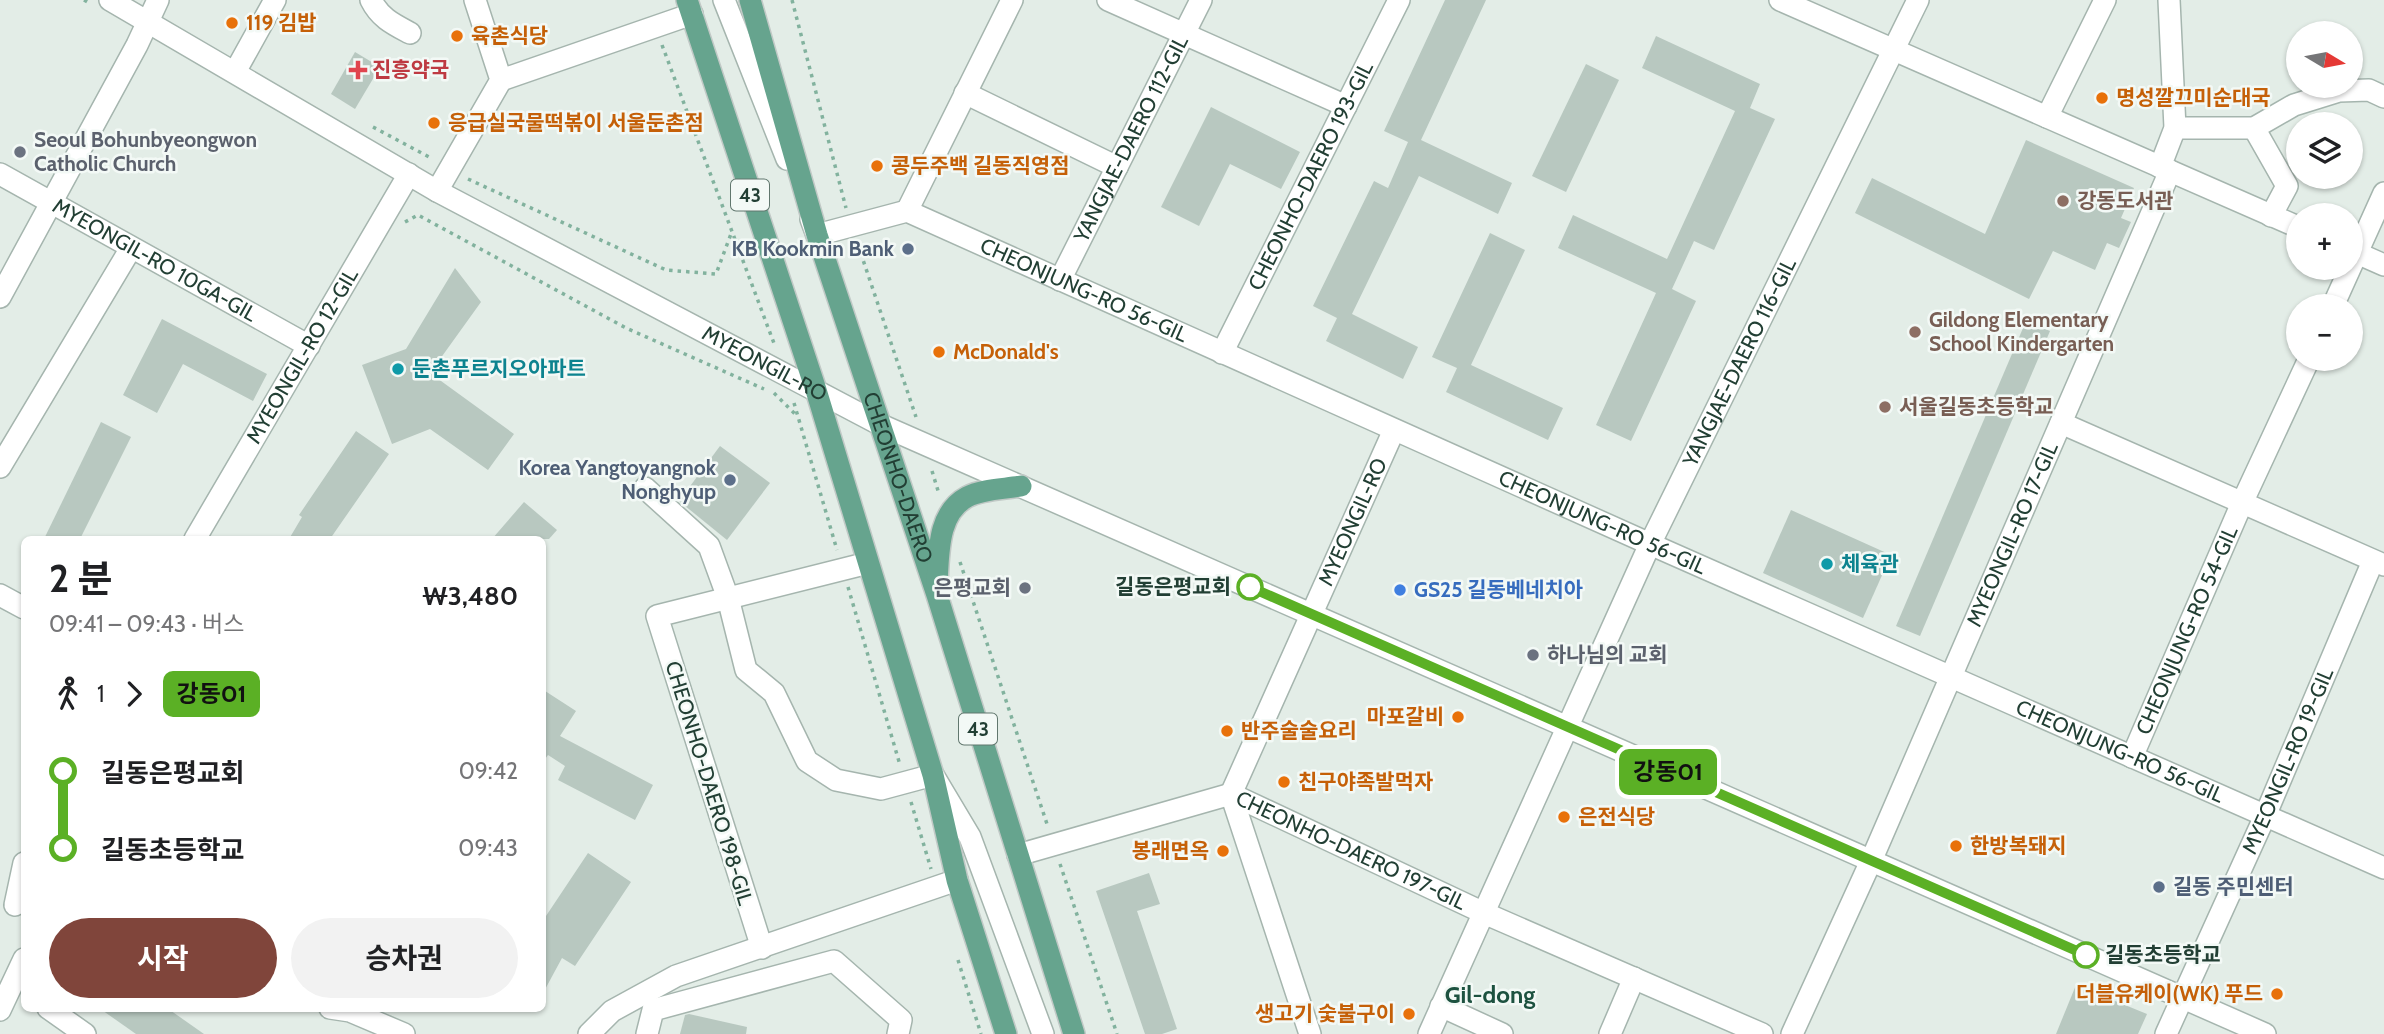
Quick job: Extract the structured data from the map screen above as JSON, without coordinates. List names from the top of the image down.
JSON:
{
  "streets": {
    "main road": ["43", "CHEONHO-DAERO"],
    "street": [
      "YANGJAE-DAERO 112-GIL",
      "CHEONHO-DAERO 193-GIL",
      "MYEONGIL-RO 10GA-GIL",
      "CHEONJUNG-RO 56-GIL",
      "MYEONGIL-RO 12-GIL",
      "MYEONGIL-RO",
      "YANGJAE-DAERO 116-GIL",
      "MYEONGIL-RO 17-GIL",
      "CHEONJUNG-RO 54-GIL",
      "MYEONGIL-RO 19-GIL",
      "CHEONHO-DAERO 198-GIL",
      "CHEONHO-DAERO 197-GIL"
    ]
  },
  "crossings": [
    ["YANGJAE-DAERO 112-GIL", "CHEONJUNG-RO 56-GIL"],
    ["CHEONHO-DAERO 193-GIL", "CHEONJUNG-RO 56-GIL"],
    ["43", "MYEONGIL-RO"],
    ["MYEONGIL-RO 10GA-GIL", "MYEONGIL-RO 12-GIL"],
    ["CHEONJUNG-RO 56-GIL", "MYEONGIL-RO"],
    ["CHEONJUNG-RO 56-GIL", "YANGJAE-DAERO 116-GIL"],
    ["CHEONJUNG-RO 56-GIL", "MYEONGIL-RO 17-GIL"],
    ["CHEONJUNG-RO 56-GIL", "CHEONJUNG-RO 54-GIL"],
    ["CHEONJUNG-RO 56-GIL", "MYEONGIL-RO 19-GIL"],
    ["MYEONGIL-RO 12-GIL", "MYEONGIL-RO"],
    ["MYEONGIL-RO", "YANGJAE-DAERO 116-GIL"],
    ["MYEONGIL-RO", "CHEONHO-DAERO"],
    ["MYEONGIL-RO", "MYEONGIL-RO 17-GIL"],
    ["MYEONGIL-RO", "MYEONGIL-RO 19-GIL"],
    ["MYEONGIL-RO", "CHEONHO-DAERO 197-GIL"],
    ["YANGJAE-DAERO 116-GIL", "CHEONHO-DAERO 197-GIL"],
    ["CHEONHO-DAERO", "CHEONHO-DAERO 197-GIL"],
    ["MYEONGIL-RO 17-GIL", "CHEONJUNG-RO 54-GIL"],
    ["CHEONJUNG-RO 54-GIL", "MYEONGIL-RO 19-GIL"]
  ],
  "districts": ["Gil-dong"],
  "places": {
    "other": [
      "119 김밥",
      "육촌식당",
      "명성깔끄미순대국",
      "응급실국물떡볶이 서울둔촌점",
      "Seoul Bohunbyeongwon Catholic Church",
      "콩두주백 길동직영점",
      "강동도서관",
      "KB Kookmin Bank",
      "Gildong Elementary School Kindergarten",
      "McDonald's",
      "둔촌푸르지오아파트",
      "서울길동초등학교",
      "Korea Yangtoyangnok Nonghyup",
      "체육관",
      "길동은평교회",
      "은평교회",
      "GS25 길동베네치아",
      "하나님의 교회",
      "마포갈비",
      "반주술술요리",
      "친구야족발먹자",
      "은전식당",
      "한방복돼지",
      "봉래면옥",
      "길동 주민센터",
      "길동초등학교",
      "더블유케이(WK) 푸드",
      "생고기 숯불구이"
    ],
    "health": ["진흥약국"]
  },
  "lines": ["bus line 강동01"],
  "north": "right",
  "page": {
    "on_map": "강동01",
    "map_buttons": ["+", "−"],
    "heading": ["2 분", "09:41 – 09:43 · 버스", "₩3,480"],
    "legs": ["1", "강동01"],
    "list": [
      {
        "name": "길동은평교회",
        "value": "09:42"
      },
      {
        "name": "길동초등학교",
        "value": "09:43"
      }
    ],
    "buttons": ["시작", "승차권"]
  }
}
